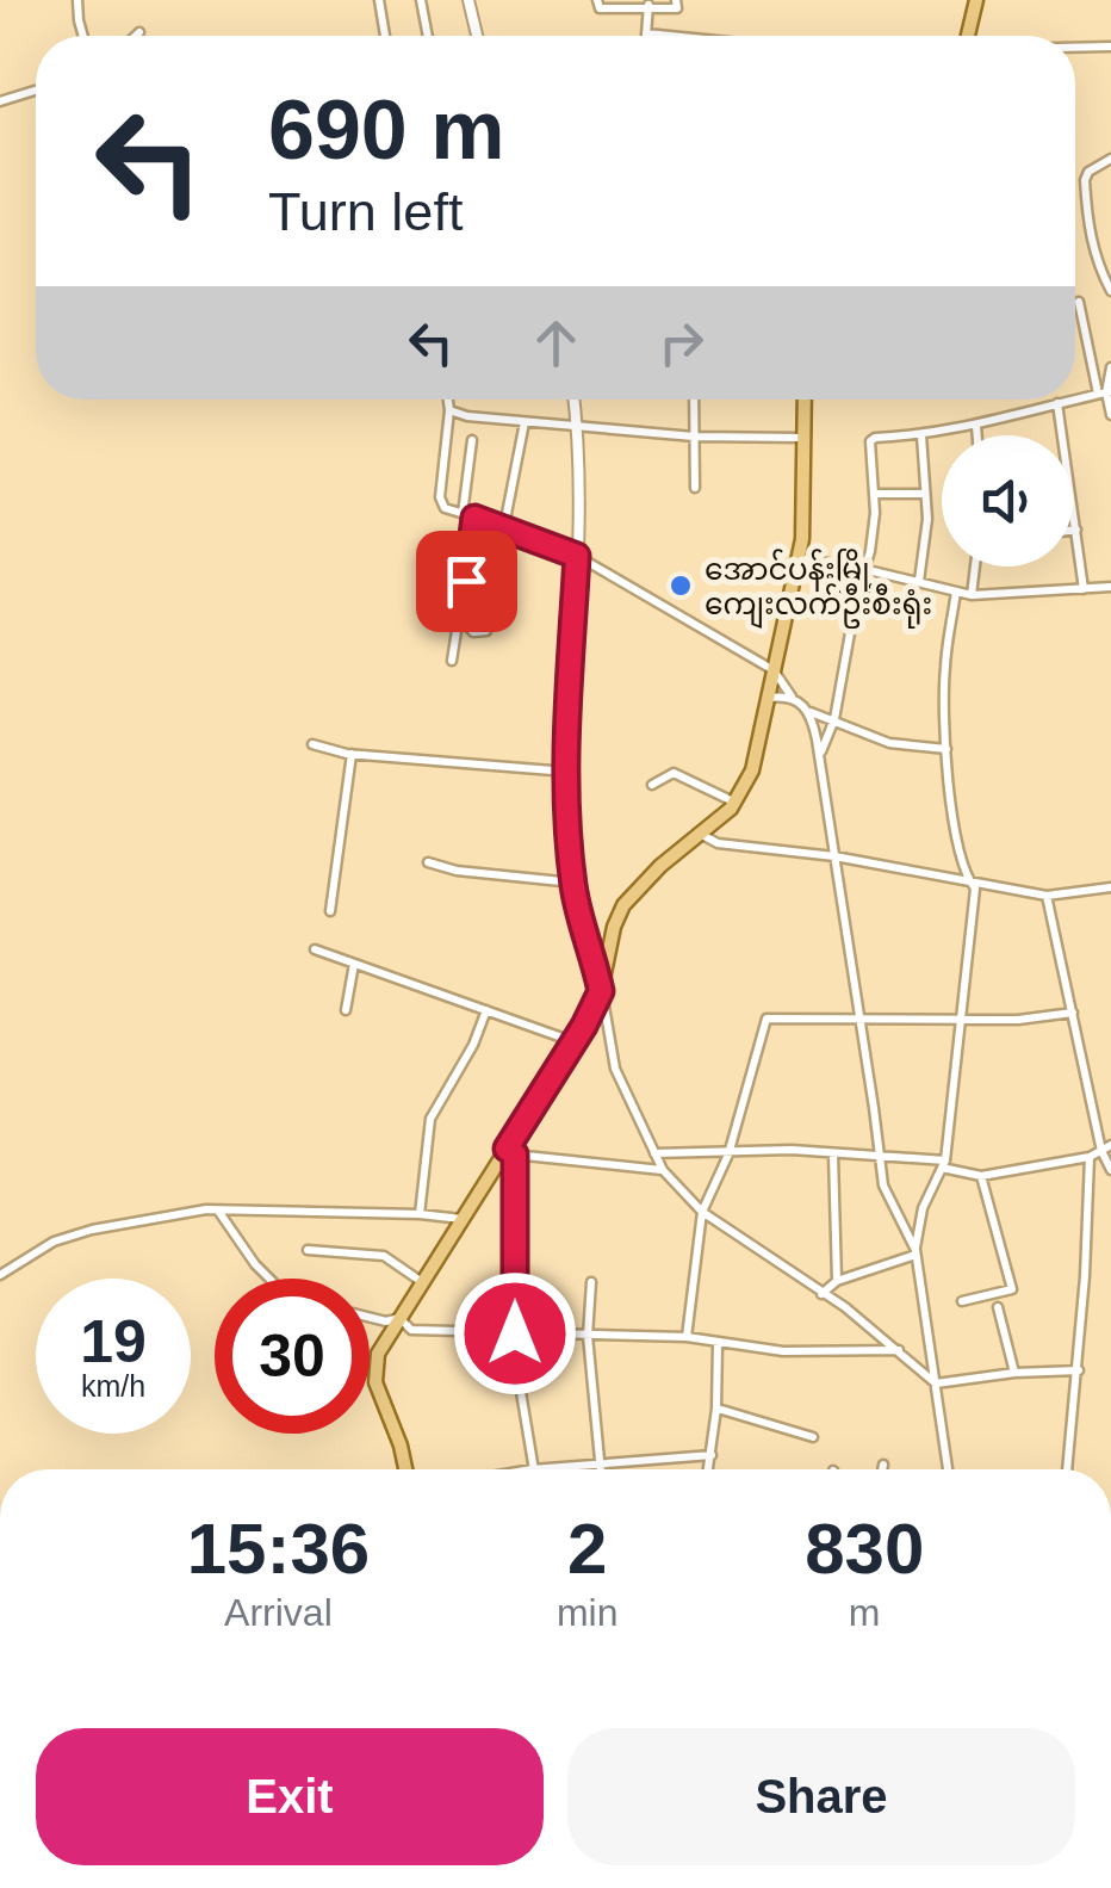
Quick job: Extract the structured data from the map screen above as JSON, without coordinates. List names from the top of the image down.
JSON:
{
  "places": ["အောင်ပန်းမြို့ ကျေးလက်ဦးစီးရုံး"],
  "page": {
    "turn": ["690 m", "Turn left"],
    "speed": "19 km/h",
    "limit": "30",
    "eta": [
      "15:36",
      "Arrival",
      "2",
      "min",
      "830",
      "m"
    ],
    "buttons": ["Exit", "Share"]
  }
}
